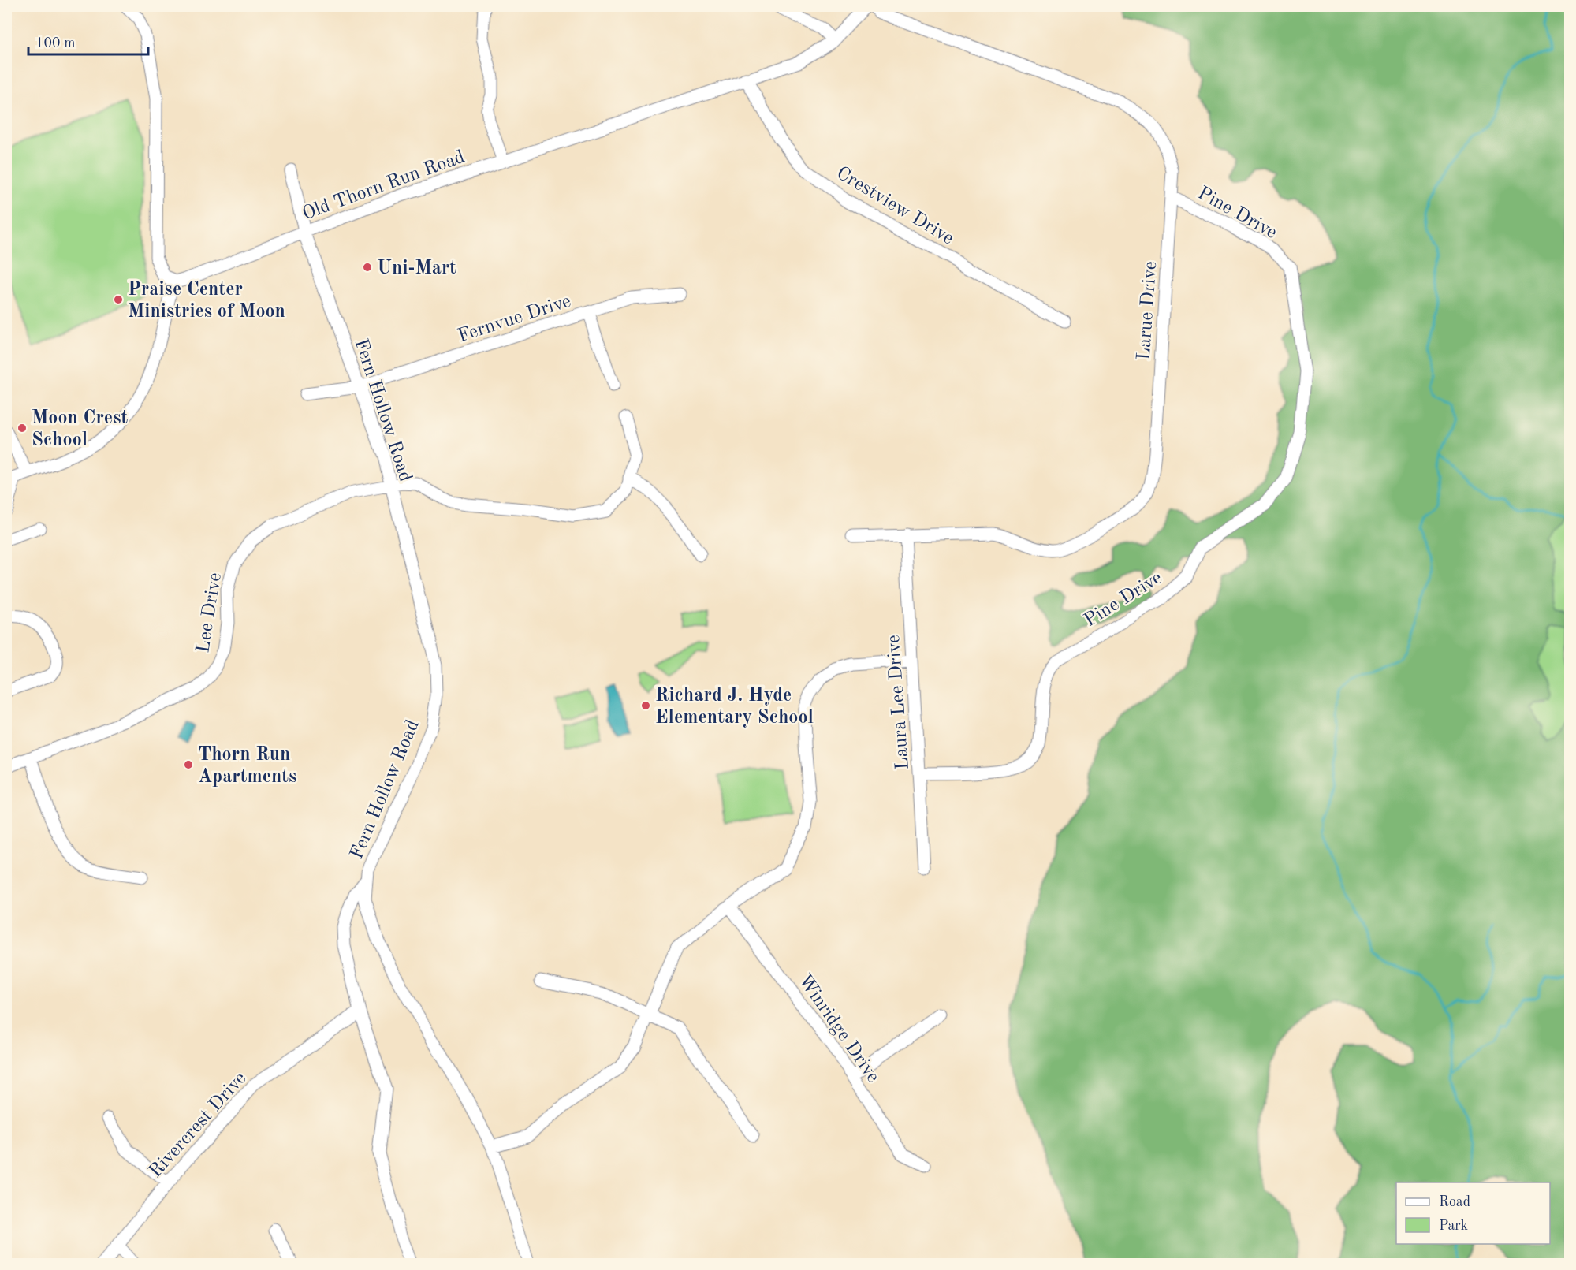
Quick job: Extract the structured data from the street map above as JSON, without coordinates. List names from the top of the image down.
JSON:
{
  "streets": {
    "street": [
      "Old Thorn Run Road",
      "Crestview Drive",
      "Pine Drive",
      "Larue Drive",
      "Fernvue Drive",
      "Fern Hollow Road",
      "Lee Drive",
      "Laura Lee Drive",
      "Winridge Drive",
      "Rivercrest Drive"
    ]
  },
  "crossings": [
    ["Old Thorn Run Road", "Crestview Drive"],
    ["Old Thorn Run Road", "Fern Hollow Road"],
    ["Pine Drive", "Larue Drive"],
    ["Pine Drive", "Laura Lee Drive"],
    ["Larue Drive", "Laura Lee Drive"],
    ["Fernvue Drive", "Fern Hollow Road"],
    ["Fern Hollow Road", "Lee Drive"]
  ],
  "places": [
    "Uni-Mart",
    "Praise Center Ministries of Moon",
    "Moon Crest School",
    "Richard J. Hyde Elementary School",
    "Thorn Run Apartments"
  ],
  "legend": ["Road", "Park"],
  "scale_bar": "100 m"
}
